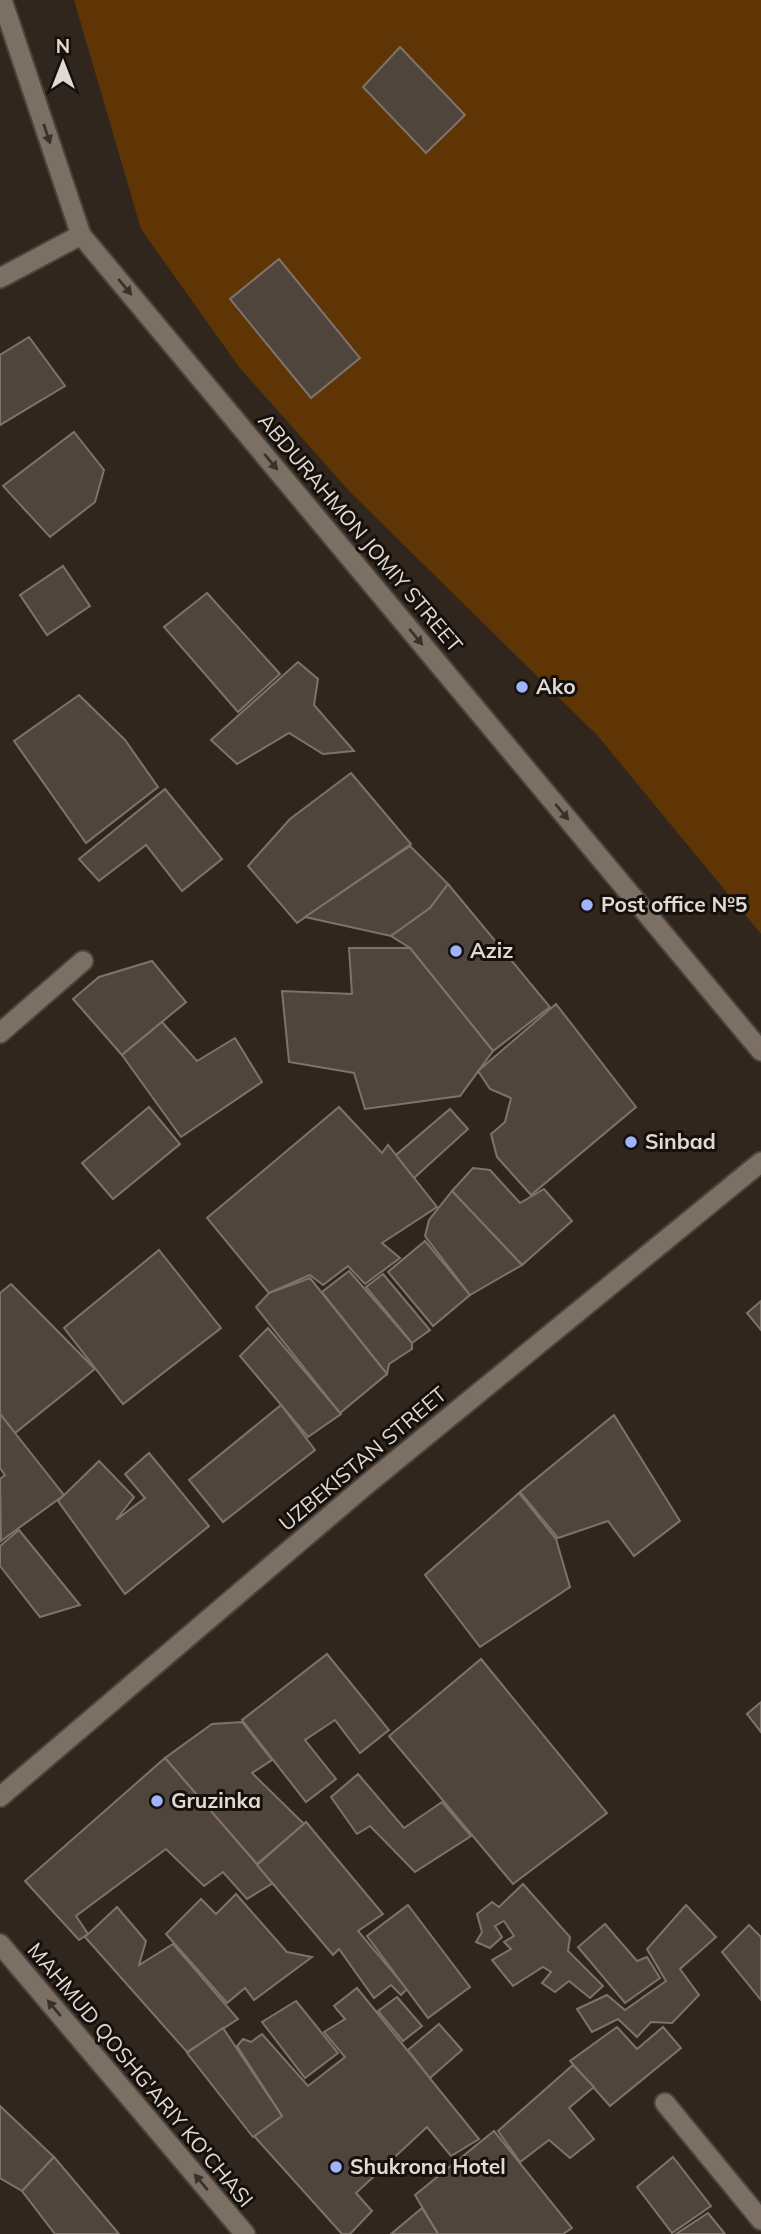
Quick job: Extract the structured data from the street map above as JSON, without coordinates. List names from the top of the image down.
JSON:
{
  "streets": {
    "main road": ["ABDURAHMON JOMIY STREET", "UZBEKISTAN STREET", "MAHMUD QOSHG'ARIY KO'CHASI"]
  },
  "one_way": ["ABDURAHMON JOMIY STREET", "MAHMUD QOSHG'ARIY KO'CHASI"],
  "places": [
    "Ako",
    "Post office №5",
    "Aziz",
    "Sinbad",
    "Gruzinka",
    "Shukrona Hotel"
  ],
  "north": "top"
}
